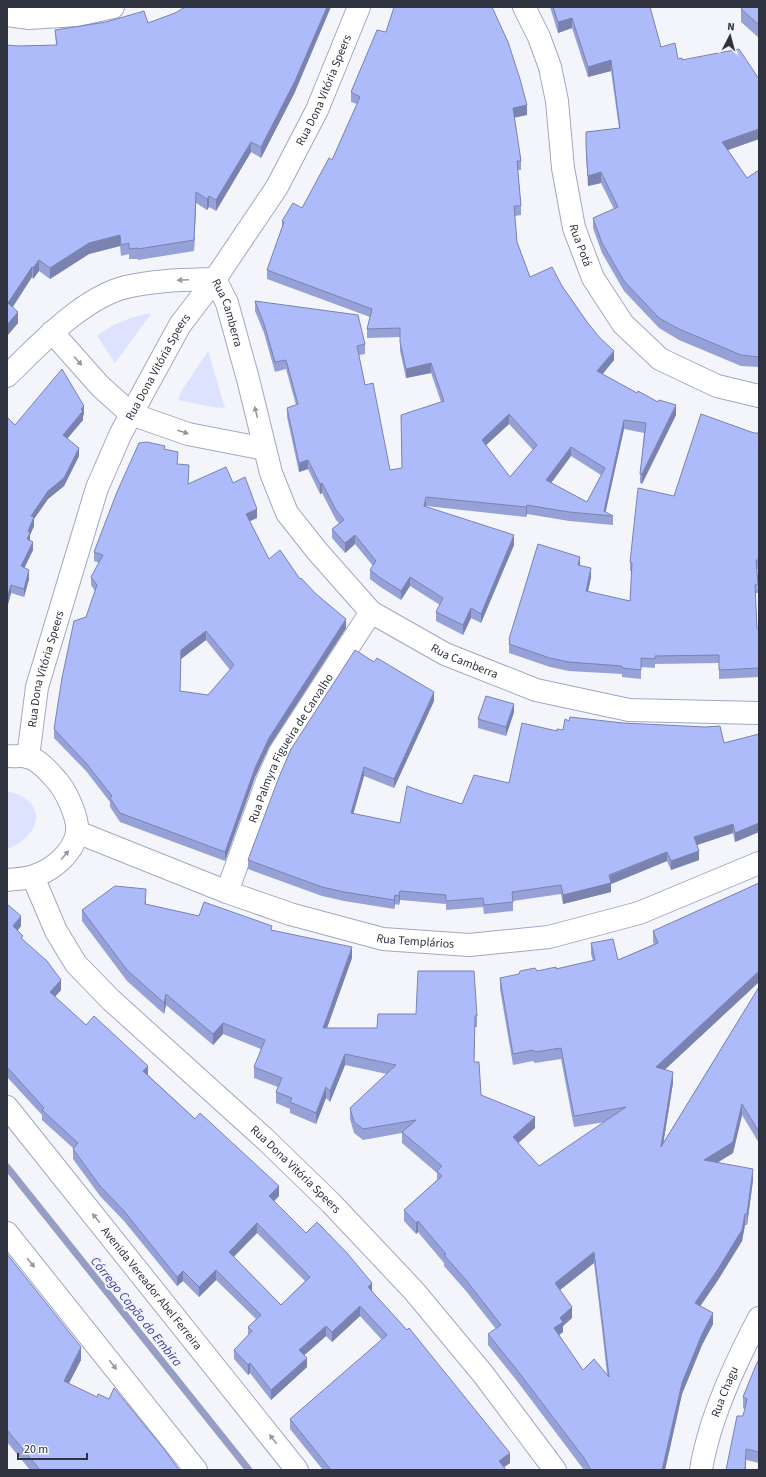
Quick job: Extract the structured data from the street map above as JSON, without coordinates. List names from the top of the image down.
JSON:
{
  "streets": {
    "street": [
      "Rua Dona Vitória Speers",
      "Rua Potá",
      "Rua Camberra",
      "Rua Palmyra Figueira de Carvalho",
      "Rua Templários",
      "Avenida Vereador Abel Ferreira",
      "Rua Chagu"
    ]
  },
  "crossings": [
    ["Rua Dona Vitória Speers", "Rua Camberra"],
    ["Rua Camberra", "Rua Palmyra Figueira de Carvalho"],
    ["Rua Palmyra Figueira de Carvalho", "Rua Templários"]
  ],
  "water": ["Córrego Capão do Embira"],
  "scale_bar": "20 m",
  "north": "top"
}
